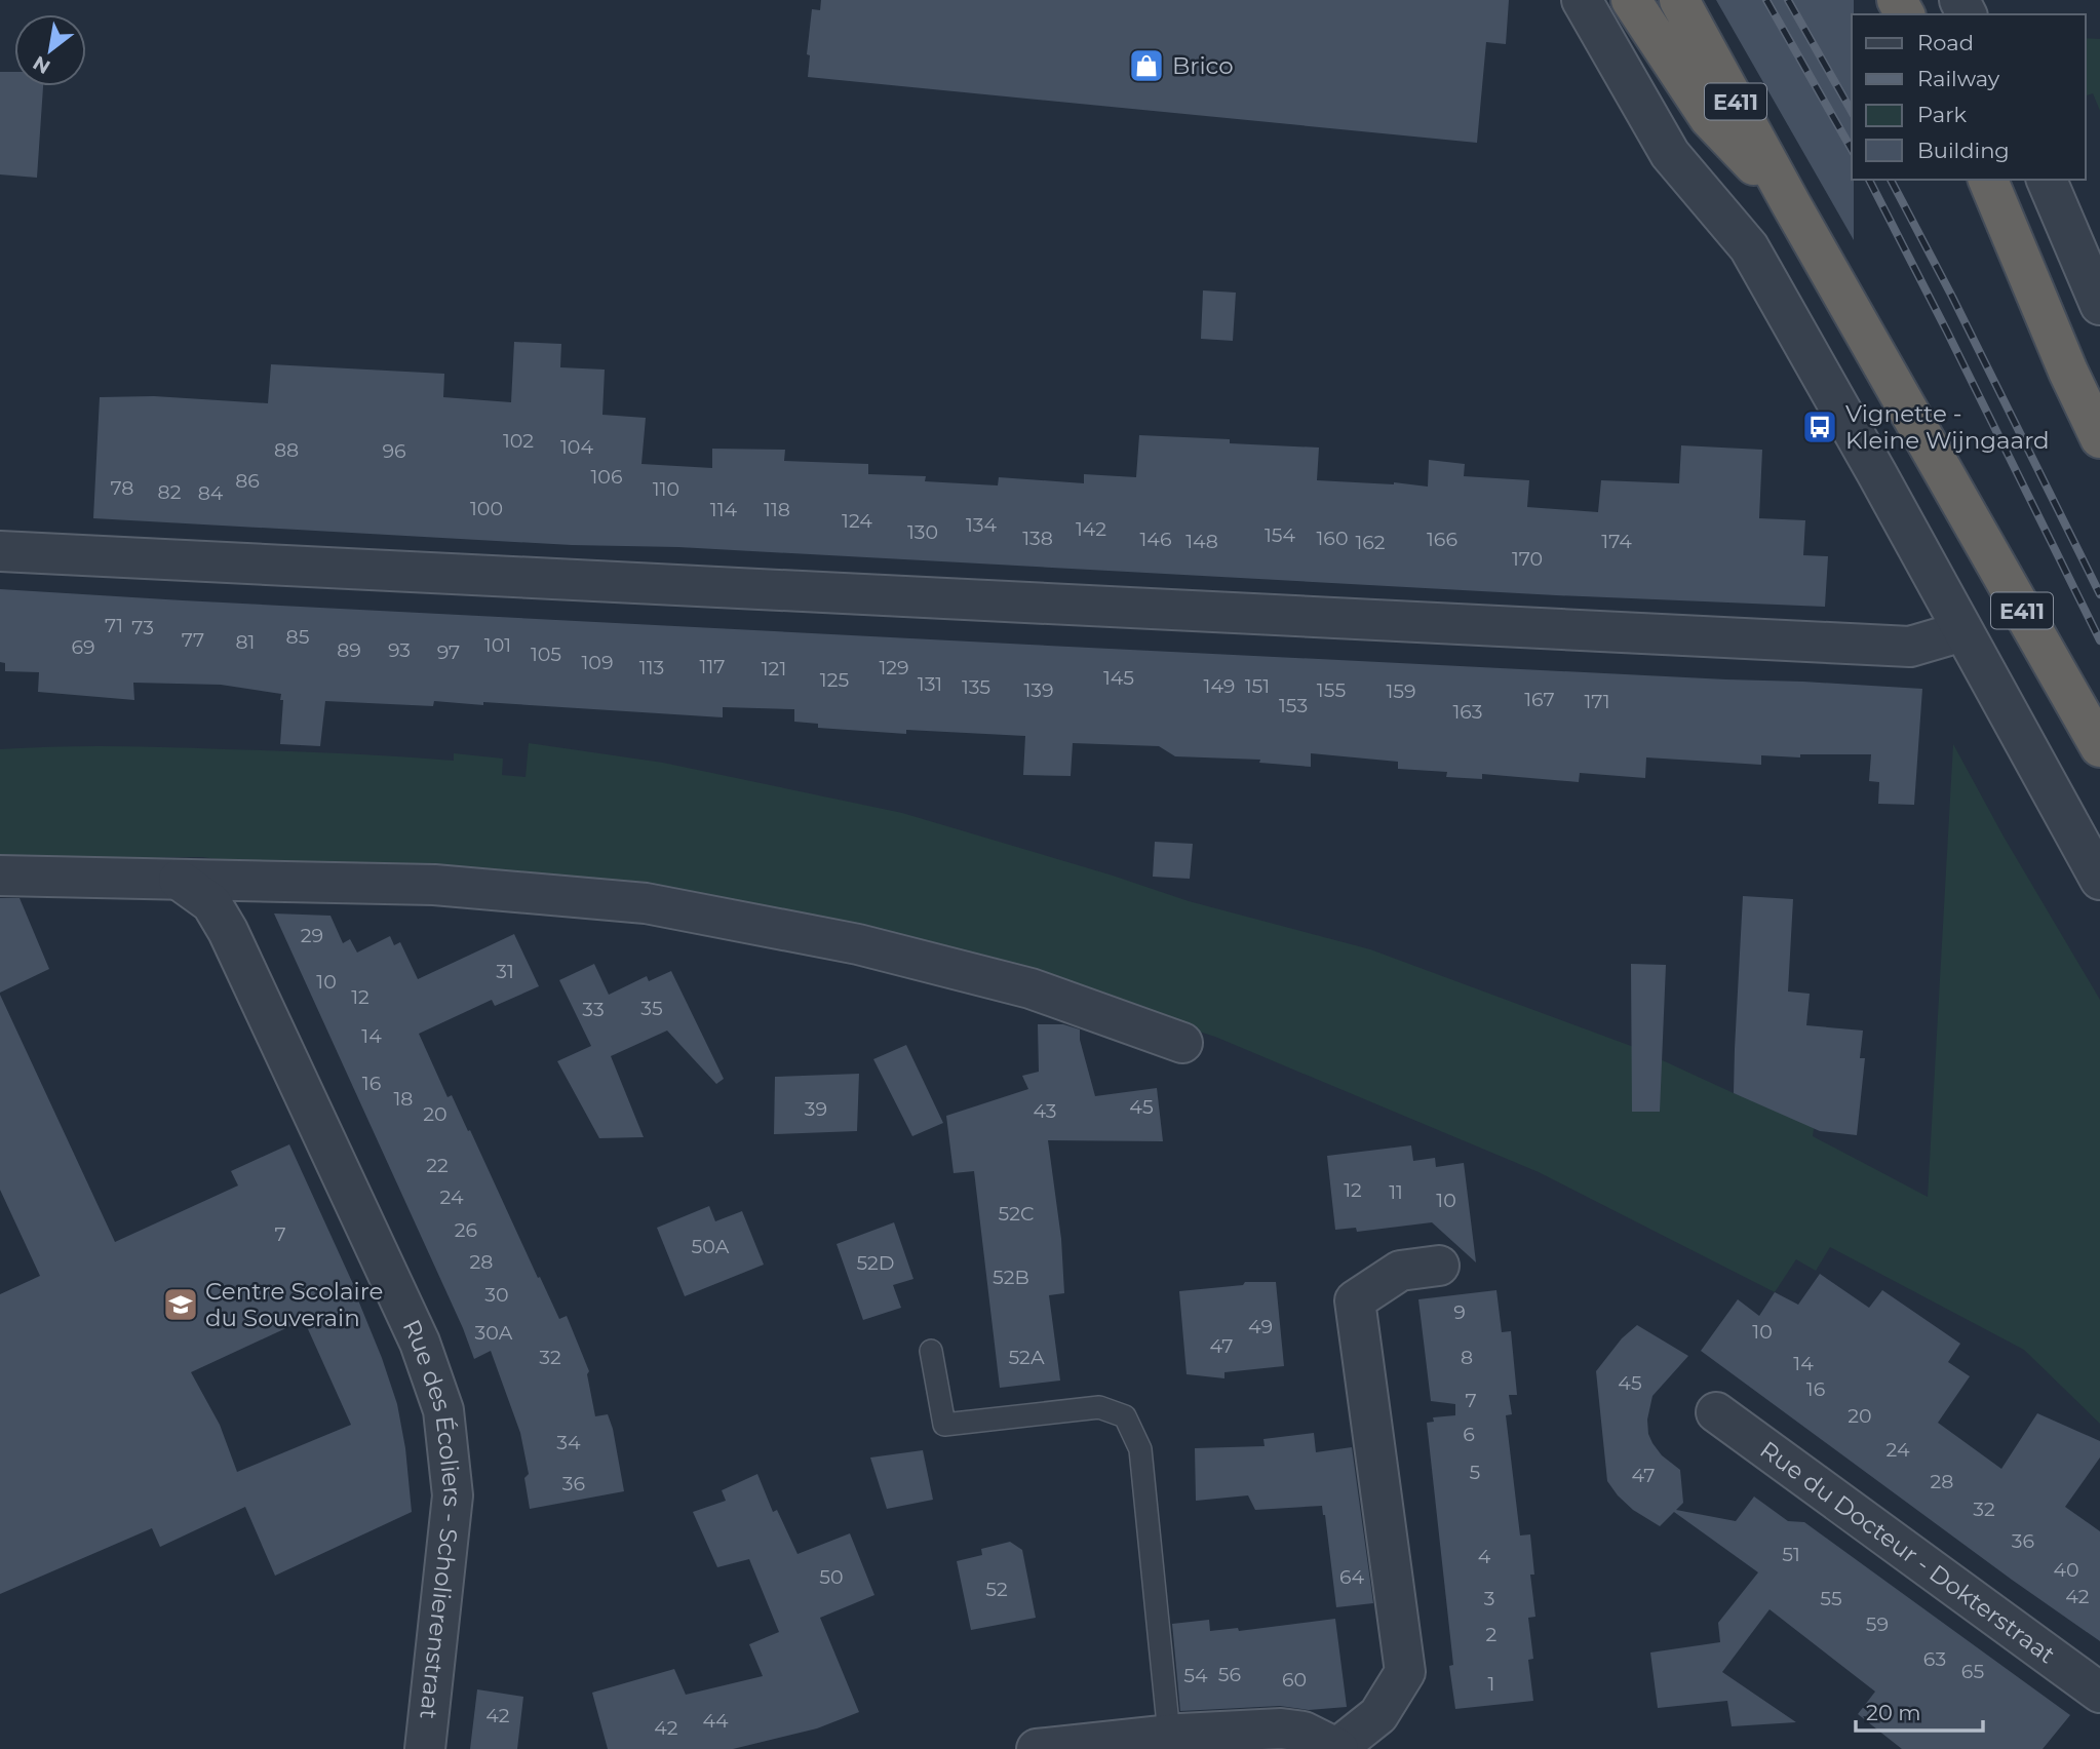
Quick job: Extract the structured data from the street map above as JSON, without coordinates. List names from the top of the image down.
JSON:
{
  "streets": {
    "highway": ["E411"],
    "street": ["Rue des Écoliers - Scholierenstraat", "Rue du Docteur - Dokterstraat"]
  },
  "places": {
    "shop": ["Brico"],
    "bus stop": ["Vignette - Kleine Wijngaard"],
    "school or university": ["Centre Scolaire du Souverain"]
  },
  "house_numbers": [
    "102",
    "104",
    "88",
    "96",
    "106",
    "86",
    "78",
    "110",
    "82",
    "84",
    "100",
    "114",
    "118",
    "124",
    "134",
    "142",
    "130",
    "154",
    "138",
    "160",
    "146",
    "166",
    "148",
    "174",
    "162",
    "170",
    "71",
    "73",
    "85",
    "77",
    "81",
    "101",
    "69",
    "89",
    "93",
    "97",
    "105",
    "109",
    "117",
    "113",
    "129",
    "121",
    "145",
    "125",
    "131",
    "149",
    "151",
    "135",
    "139",
    "155",
    "159",
    "167",
    "171",
    "153",
    "163",
    "29",
    "31",
    "10",
    "12",
    "35",
    "33",
    "14",
    "16",
    "18",
    "45",
    "39",
    "43",
    "20",
    "22",
    "12",
    "11",
    "24",
    "10",
    "52C",
    "26",
    "7",
    "50A",
    "28",
    "52D",
    "52B",
    "30",
    "9",
    "49",
    "10",
    "30A",
    "47",
    "32",
    "52A",
    "8",
    "14",
    "45",
    "16",
    "7",
    "20",
    "6",
    "34",
    "24",
    "5",
    "47",
    "28",
    "36",
    "32",
    "36",
    "51",
    "4",
    "40",
    "50",
    "64",
    "52",
    "42",
    "3",
    "55",
    "59",
    "2",
    "63",
    "65",
    "56",
    "54",
    "60",
    "1",
    "42",
    "44",
    "42"
  ],
  "legend": [
    "Road",
    "Railway",
    "Park",
    "Building"
  ],
  "scale_bar": "20 m",
  "north": "bottom left"
}
